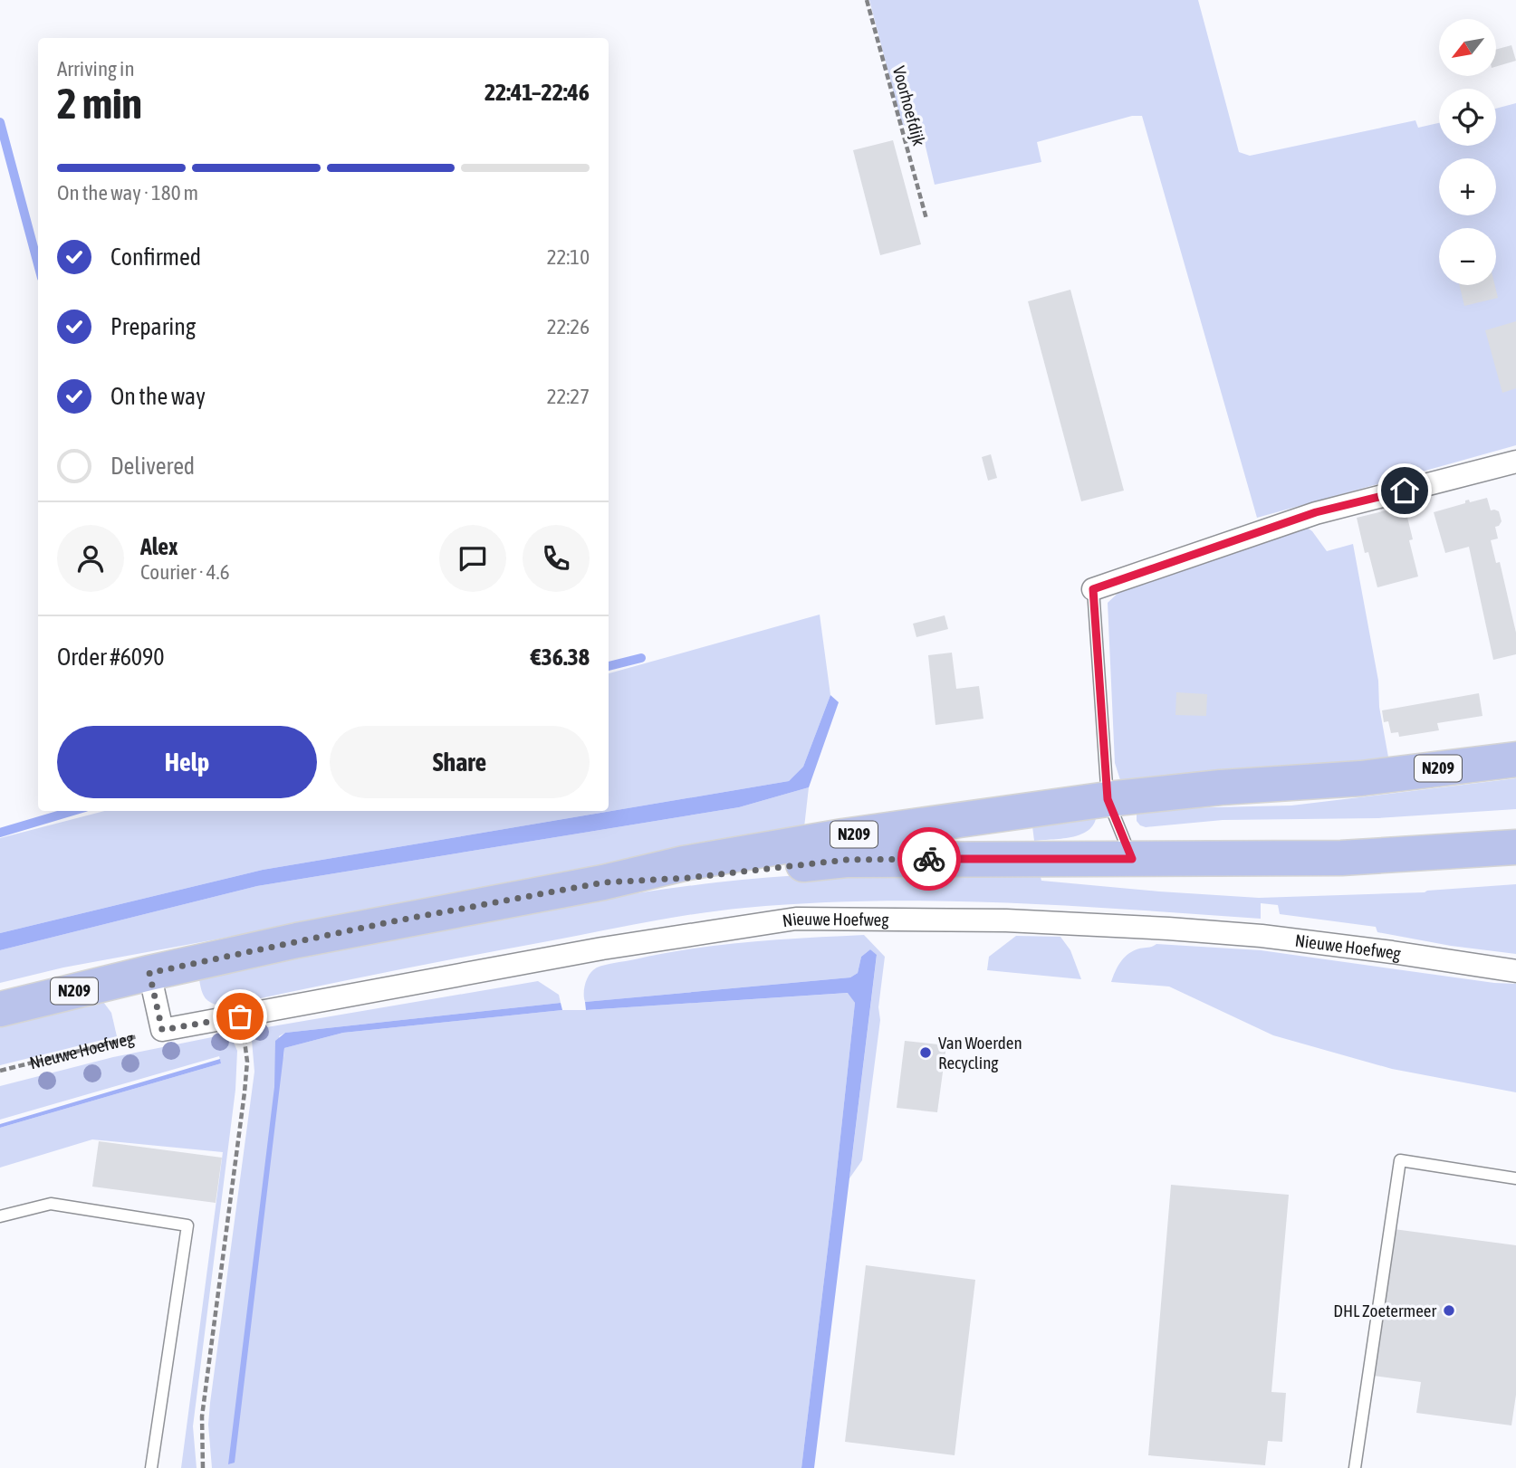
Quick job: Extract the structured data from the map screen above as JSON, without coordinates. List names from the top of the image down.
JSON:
{
  "streets": {
    "main road": ["N209"],
    "street": ["Nieuwe Hoefweg"],
    "path": ["Voorhoefdijk"]
  },
  "places": ["Van Woerden Recycling", "DHL Zoetermeer"],
  "north": "bottom left",
  "page": {
    "map_buttons": ["+", "−"],
    "heading": ["2 min", "Arriving in", "22:41–22:46"],
    "panel": [
      "Alex",
      "Courier · 4.6",
      "Order #6090",
      "€36.38"
    ],
    "bar": "On the way · 180 m",
    "list": [
      ["Confirmed", "22:10"],
      ["Preparing", "22:26"],
      ["On the way", "22:27"],
      "Delivered"
    ],
    "buttons": ["Help", "Share"]
  }
}
